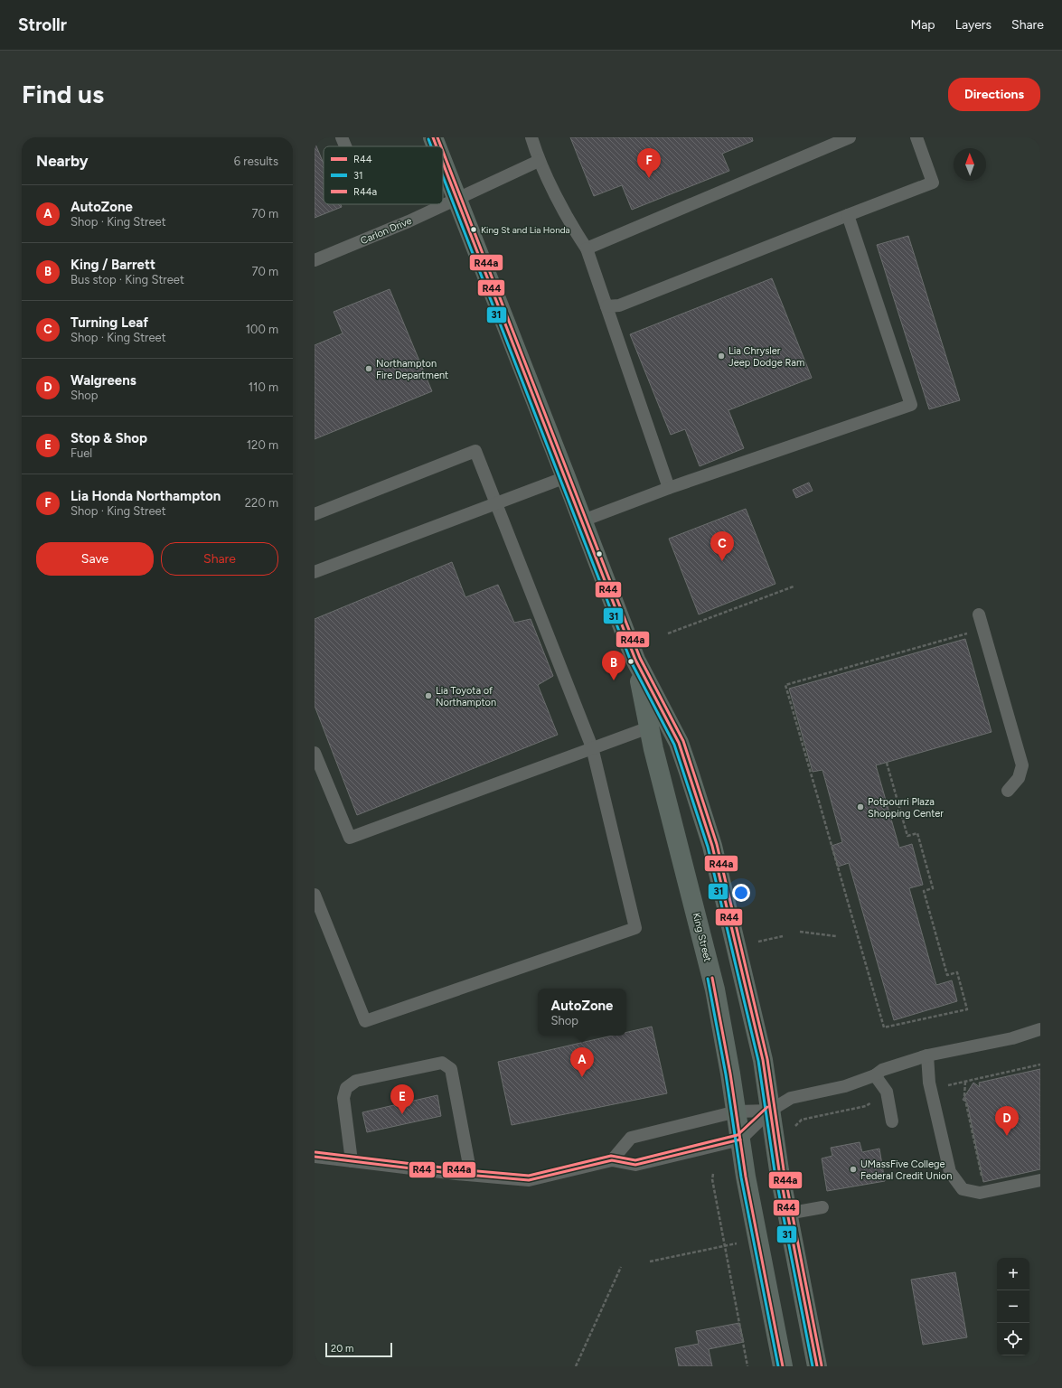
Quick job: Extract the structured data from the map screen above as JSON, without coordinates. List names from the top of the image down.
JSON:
{
  "streets": {
    "main road": ["King Street"],
    "lane": ["Carlon Drive"]
  },
  "crossings": [
    ["Carlon Drive", "King Street"]
  ],
  "places": [
    "King St and Lia Honda",
    "Lia Chrysler Jeep Dodge Ram",
    "Northampton Fire Department",
    "Lia Toyota of Northampton",
    "Potpourri Plaza Shopping Center",
    "UMassFive College Federal Credit Union"
  ],
  "lines": ["transit line R44", "transit line R44a", "transit line 31"],
  "legend": ["R44", "31", "R44a"],
  "scale_bar": "20 m",
  "north": "top",
  "page": {
    "header": "Strollr",
    "nav": ["Map", "Layers", "Share"],
    "buttons": [
      "Directions",
      ["Save", "Share"]
    ],
    "title": "Find us",
    "heading": ["Nearby", "6 results"],
    "pins": [
      "F",
      "C",
      "B",
      "A",
      "E",
      "D"
    ],
    "list": [
      {
        "mark": "A",
        "name": "AutoZone",
        "note": "Shop · King Street",
        "value": "70 m"
      },
      {
        "mark": "B",
        "name": "King / Barrett",
        "note": "Bus stop · King Street",
        "value": "70 m"
      },
      {
        "mark": "C",
        "name": "Turning Leaf",
        "note": "Shop · King Street",
        "value": "100 m"
      },
      {
        "mark": "D",
        "name": "Walgreens",
        "note": "Shop",
        "value": "110 m"
      },
      {
        "mark": "E",
        "name": "Stop & Shop",
        "note": "Fuel",
        "value": "120 m"
      },
      {
        "mark": "F",
        "name": "Lia Honda Northampton",
        "note": "Shop · King Street",
        "value": "220 m"
      }
    ],
    "popup": ["AutoZone", "Shop"],
    "map_buttons": ["+", "−"],
    "scale": "20 m"
  }
}
